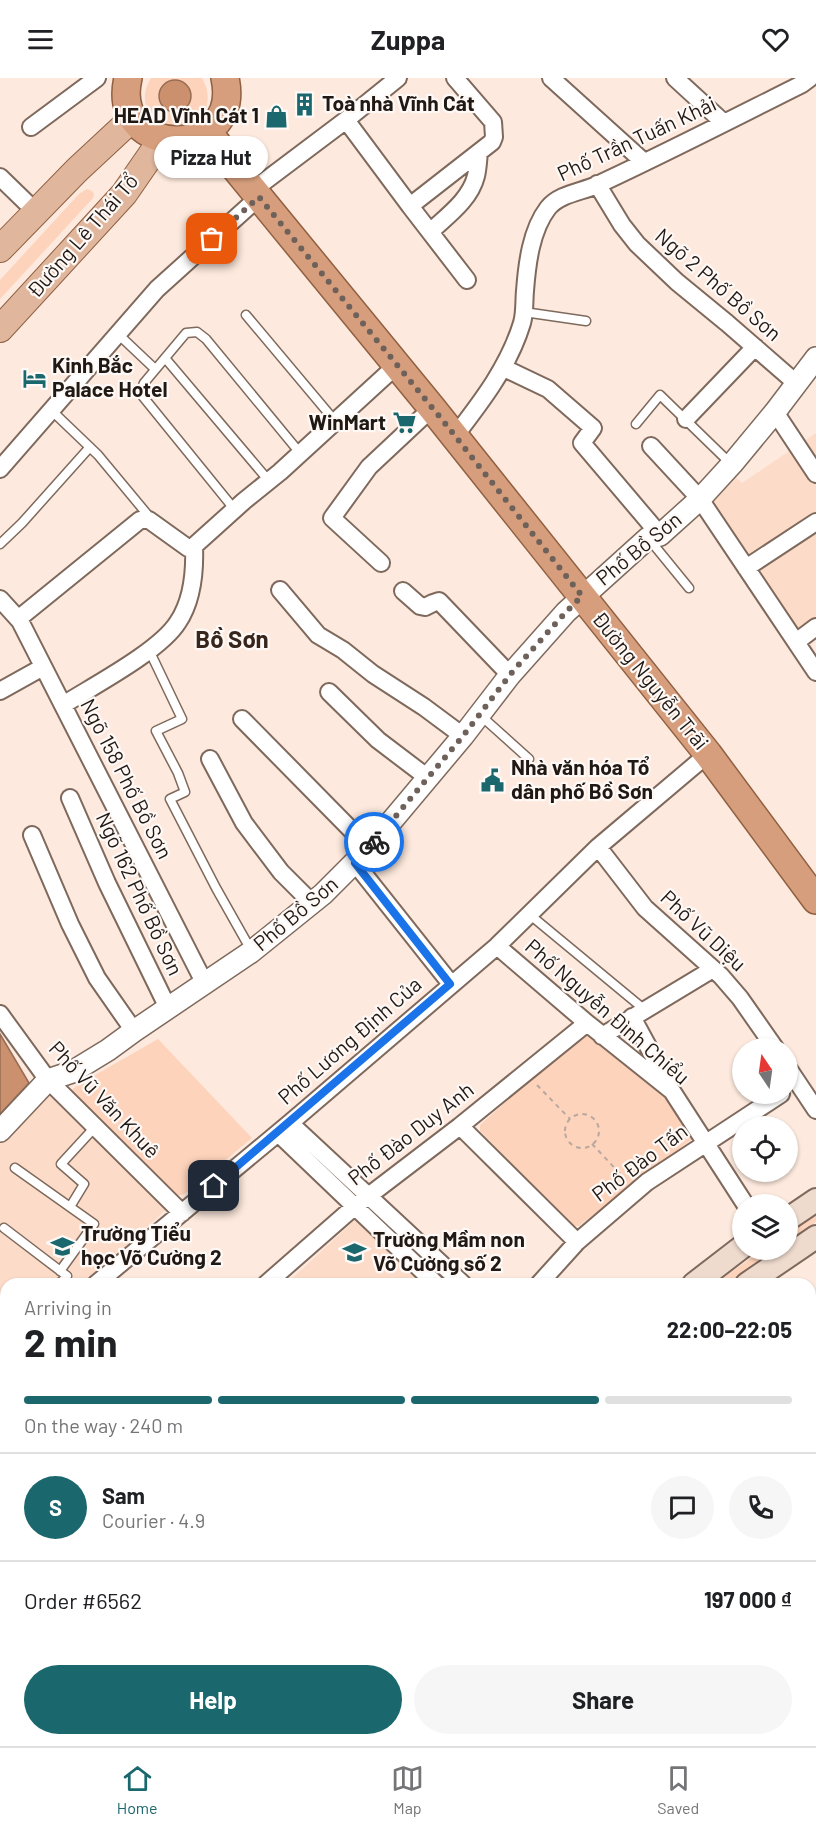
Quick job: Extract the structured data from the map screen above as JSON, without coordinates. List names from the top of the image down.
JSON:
{
  "streets": {
    "highway": ["Đường Nguyễn Trãi"],
    "main road": ["Đường Lê Thái Tổ"],
    "street": [
      "Phố Trần Tuấn Khải",
      "Ngõ 2 Phố Bồ Sơn",
      "Phố Bồ Sơn",
      "Ngõ 158 Phố Bồ Sơn",
      "Ngõ 162 Phố Bồ Sơn",
      "Phố Vũ Diệu",
      "Phố Nguyễn Đình Chiểu",
      "Phố Lương Định Của",
      "Phố Vũ Văn Khuê",
      "Phố Đào Duy Anh",
      "Phố Đào Tấn"
    ]
  },
  "crossings": [
    ["Phố Trần Tuấn Khải", "Ngõ 2 Phố Bồ Sơn"],
    ["Phố Trần Tuấn Khải", "Đường Nguyễn Trãi"],
    ["Ngõ 2 Phố Bồ Sơn", "Phố Bồ Sơn"],
    ["Phố Bồ Sơn", "Đường Nguyễn Trãi"],
    ["Phố Bồ Sơn", "Ngõ 158 Phố Bồ Sơn"],
    ["Phố Bồ Sơn", "Ngõ 162 Phố Bồ Sơn"],
    ["Phố Bồ Sơn", "Phố Vũ Văn Khuê"],
    ["Đường Nguyễn Trãi", "Phố Lương Định Của"],
    ["Phố Vũ Diệu", "Phố Lương Định Của"],
    ["Phố Nguyễn Đình Chiểu", "Phố Lương Định Của"],
    ["Phố Nguyễn Đình Chiểu", "Phố Đào Duy Anh"],
    ["Phố Nguyễn Đình Chiểu", "Phố Đào Tấn"],
    ["Phố Lương Định Của", "Phố Vũ Văn Khuê"]
  ],
  "districts": ["Bồ Sơn"],
  "places": {
    "building": ["Toà nhà Vĩnh Cát"],
    "shop": ["HEAD Vĩnh Cát 1"],
    "other": ["Pizza Hut"],
    "hotel": ["Kinh Bắc Palace Hotel"],
    "supermarket": ["WinMart"],
    "public building": ["Nhà văn hóa Tổ dân phố Bồ Sơn"],
    "school or university": ["Trường Tiểu học Võ Cường 2", "Trường Mầm non Võ Cường số 2"]
  },
  "north": "top",
  "page": {
    "header": "Zuppa",
    "bubble": "Pizza Hut",
    "heading": ["2 min", "Arriving in", "22:00–22:05"],
    "panel": [
      "Sam",
      "Courier · 4.9",
      "Order #6562",
      "197 000 ₫"
    ],
    "bar": "On the way · 240 m",
    "round": "S",
    "buttons": ["Help", "Share"],
    "tabs": ["Home", "Map", "Saved"]
  }
}
